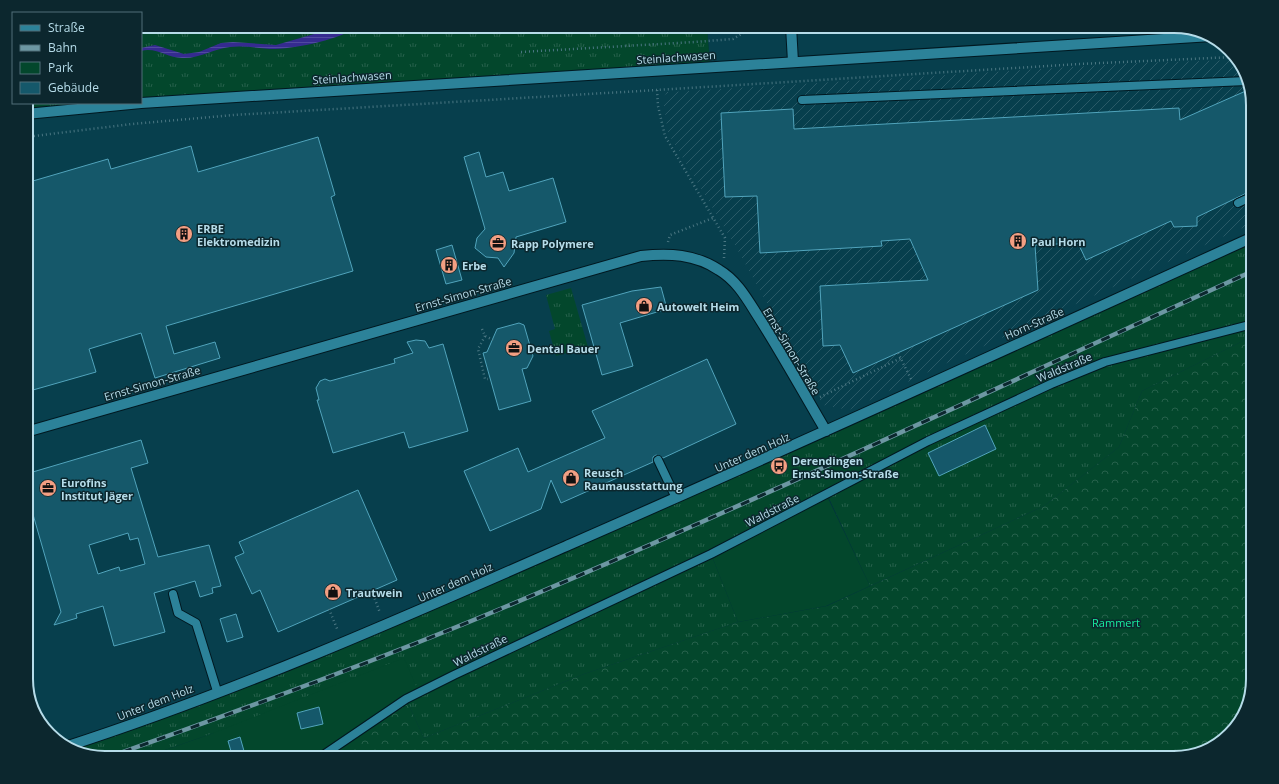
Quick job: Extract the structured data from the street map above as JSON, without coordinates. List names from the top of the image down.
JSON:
{
  "streets": {
    "street": [
      "Steinlachwasen",
      "Ernst-Simon-Straße",
      "Horn-Straße",
      "Unter dem Holz"
    ],
    "lane": ["Waldstraße"]
  },
  "crossings": [
    ["Ernst-Simon-Straße", "Horn-Straße"],
    ["Ernst-Simon-Straße", "Unter dem Holz"],
    ["Horn-Straße", "Unter dem Holz"]
  ],
  "parks": ["Rammert"],
  "places": {
    "building": ["ERBE Elektromedizin", "Paul Horn", "Erbe"],
    "office": ["Rapp Polymere", "Dental Bauer", "Eurofins Institut Jäger"],
    "shop": ["Autowelt Heim", "Reusch Raumausstattung", "Trautwein"],
    "bus stop": ["Derendingen Ernst-Simon-Straße"]
  },
  "legend": [
    "Straße",
    "Bahn",
    "Park",
    "Gebäude"
  ]
}
